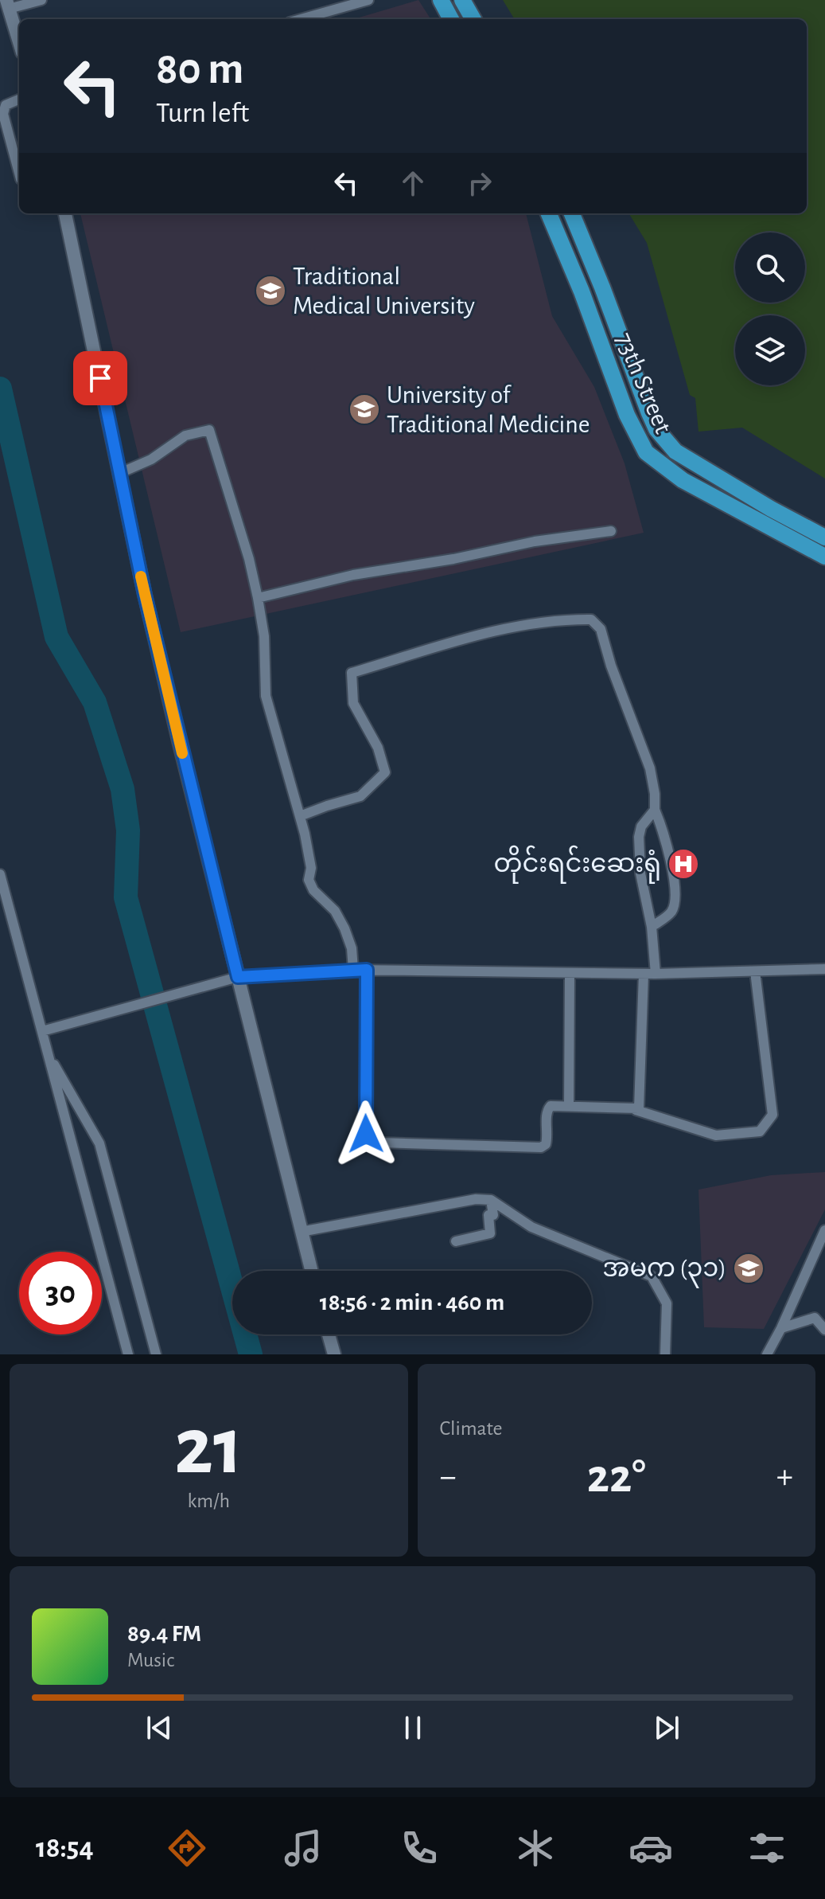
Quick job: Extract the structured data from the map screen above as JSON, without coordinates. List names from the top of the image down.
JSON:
{
  "streets": {
    "main road": ["73th Street"]
  },
  "places": {
    "school or university": ["Traditional Medical University", "University of Traditional Medicine", "အမက (၃၁)"],
    "hospital": ["တိုင်းရင်းဆေးရုံ"]
  },
  "page": {
    "turn": ["80 m", "Turn left"],
    "limit": "30",
    "trip": "18:56 · 2 min · 460 m",
    "tile": [
      ["21", "km/h"],
      "Climate"
    ],
    "heat": ["−", "22°", "+"],
    "song": ["89.4 FM", "Music"],
    "tabs": "18:54"
  }
}
